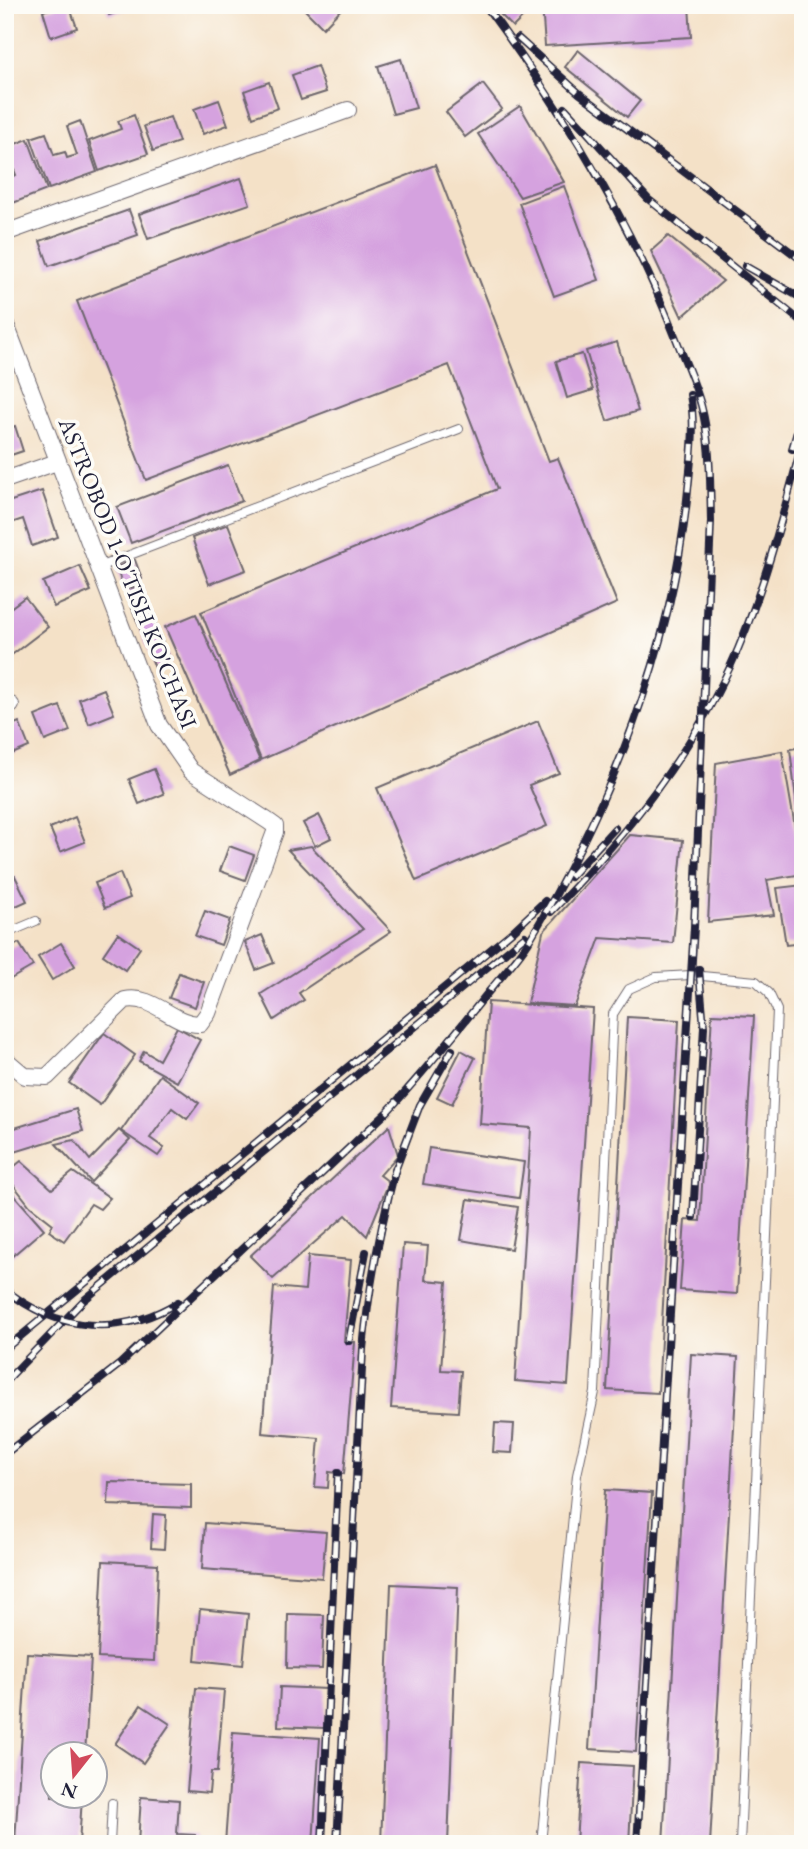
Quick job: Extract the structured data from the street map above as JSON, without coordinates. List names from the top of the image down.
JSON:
{
  "streets": {
    "street": ["ASTROBOD 1-O'TISH KO'CHASI"]
  },
  "north": "bottom"
}
